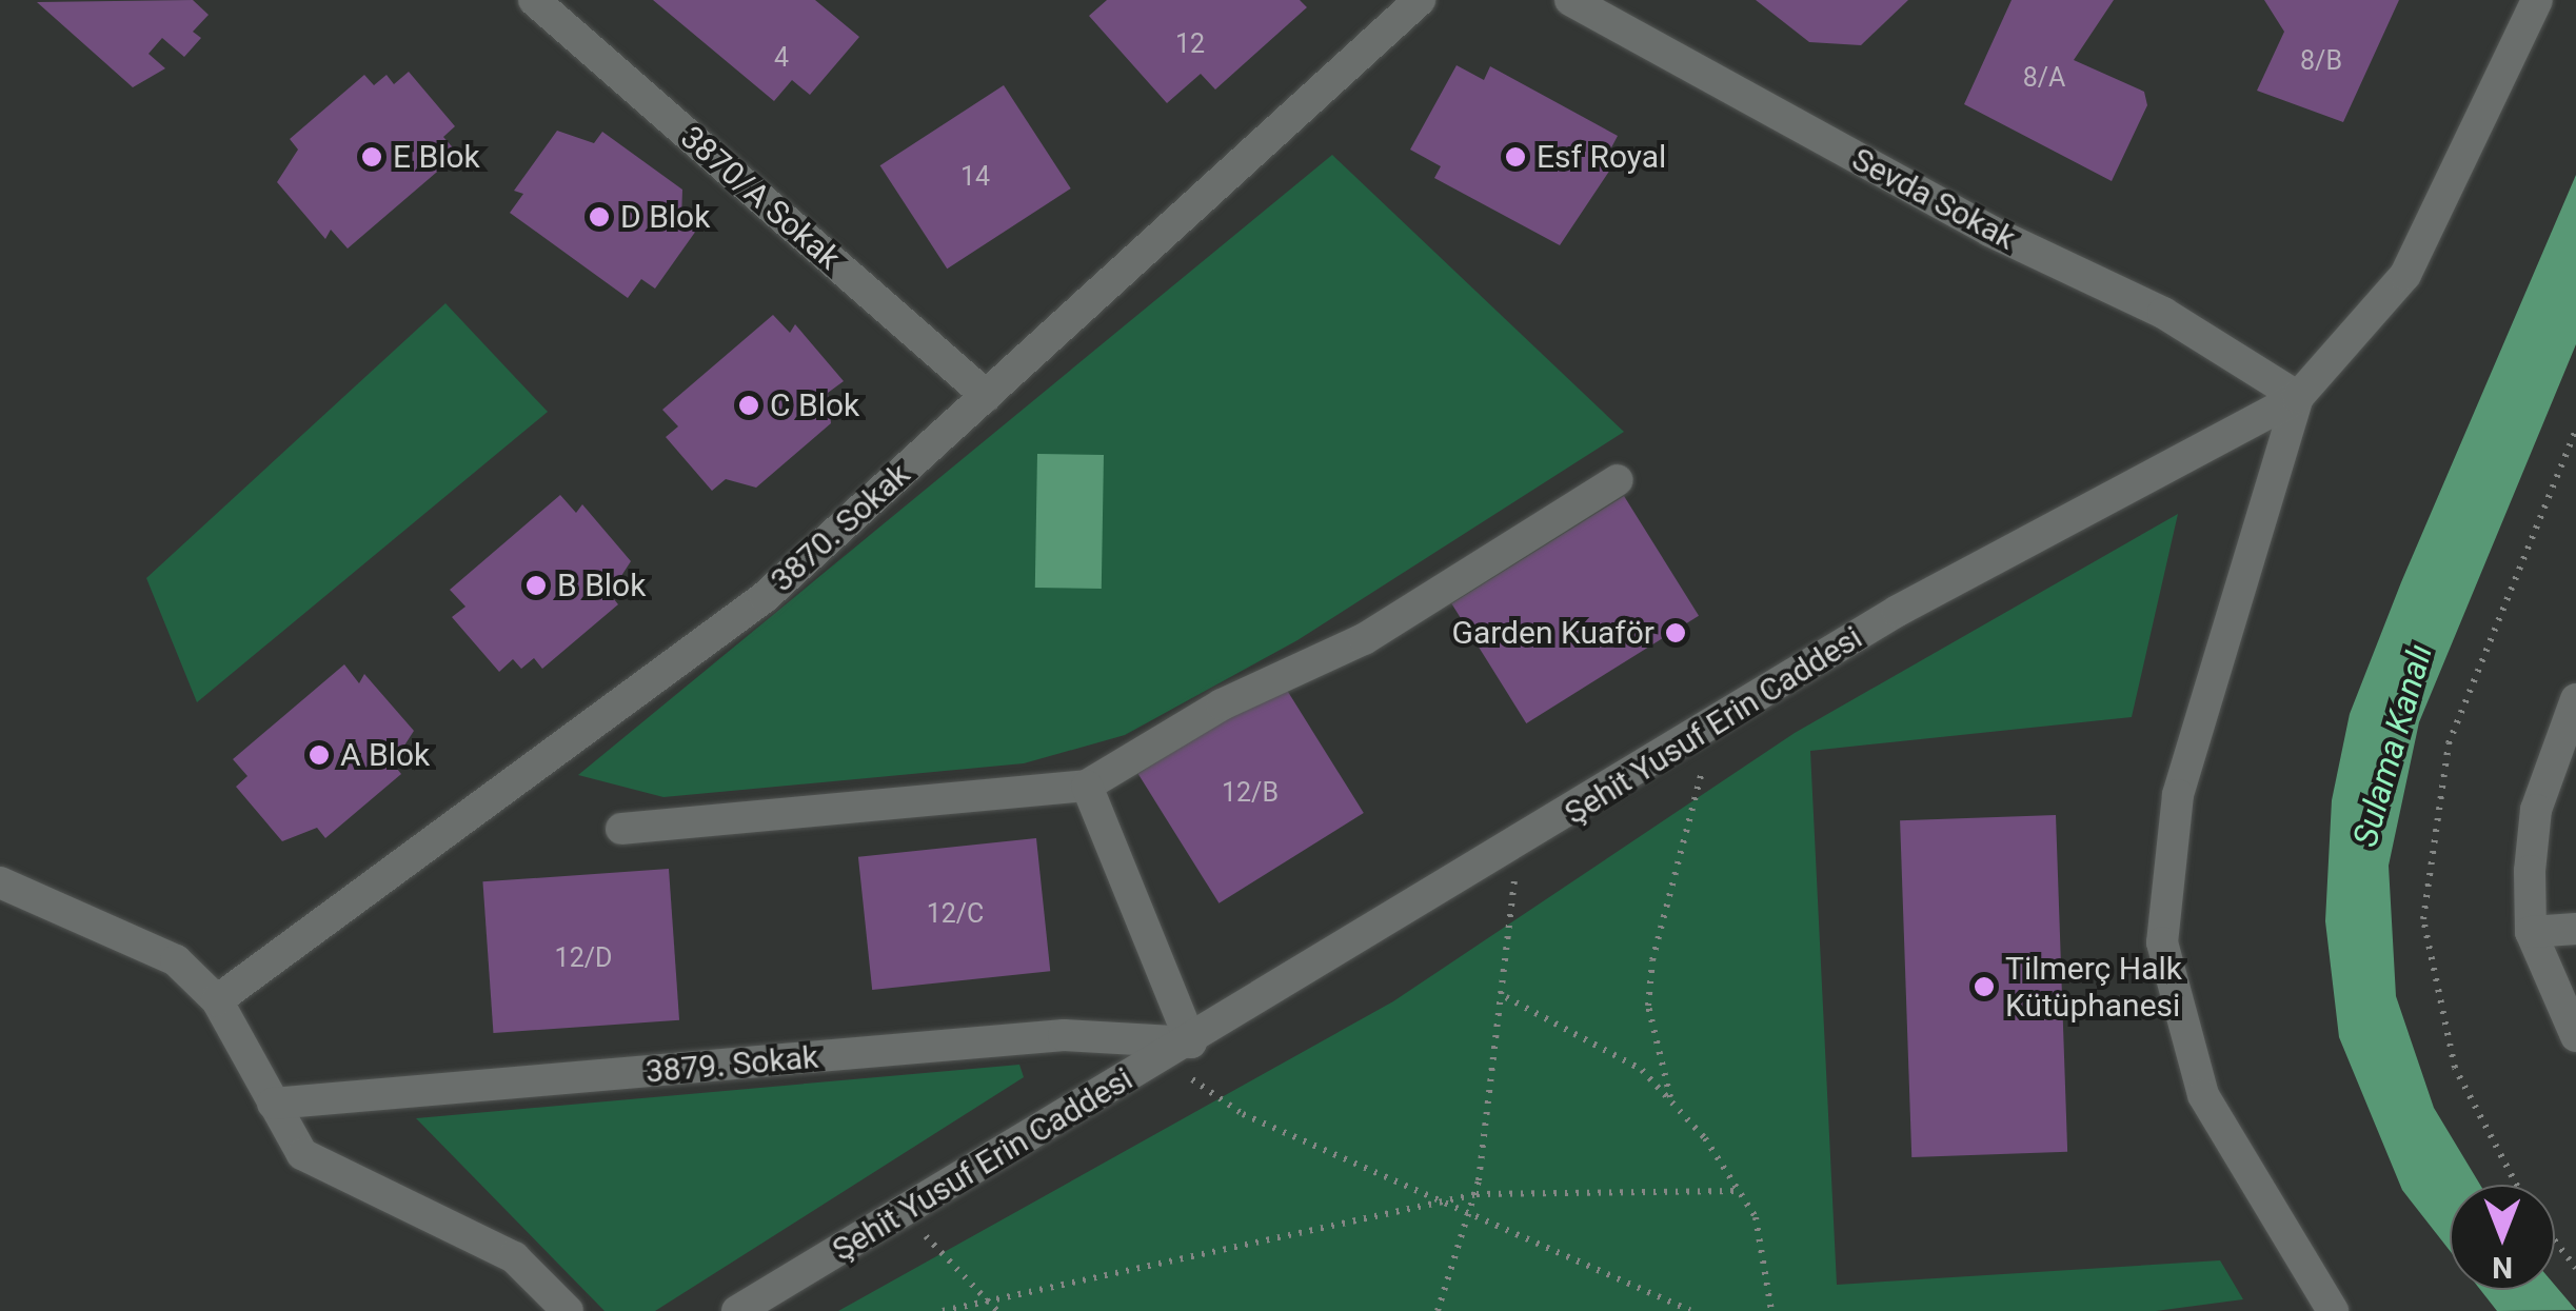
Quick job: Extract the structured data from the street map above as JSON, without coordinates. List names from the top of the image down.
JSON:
{
  "streets": {
    "street": [
      "3870/A Sokak",
      "Sevda Sokak",
      "3870. Sokak",
      "Şehit Yusuf Erin Caddesi",
      "3879. Sokak"
    ]
  },
  "crossings": [
    ["3870/A Sokak", "3870. Sokak"],
    ["Sevda Sokak", "Şehit Yusuf Erin Caddesi"],
    ["Şehit Yusuf Erin Caddesi", "3879. Sokak"]
  ],
  "water": ["Sulama Kanalı"],
  "places": [
    "E Blok",
    "Esf Royal",
    "D Blok",
    "C Blok",
    "B Blok",
    "Garden Kuaför",
    "A Blok",
    "Tilmerç Halk Kütüphanesi"
  ],
  "house_numbers": [
    "12",
    "4",
    "8/B",
    "8/A",
    "14",
    "12/B",
    "12/C",
    "12/D"
  ],
  "north": "bottom"
}
